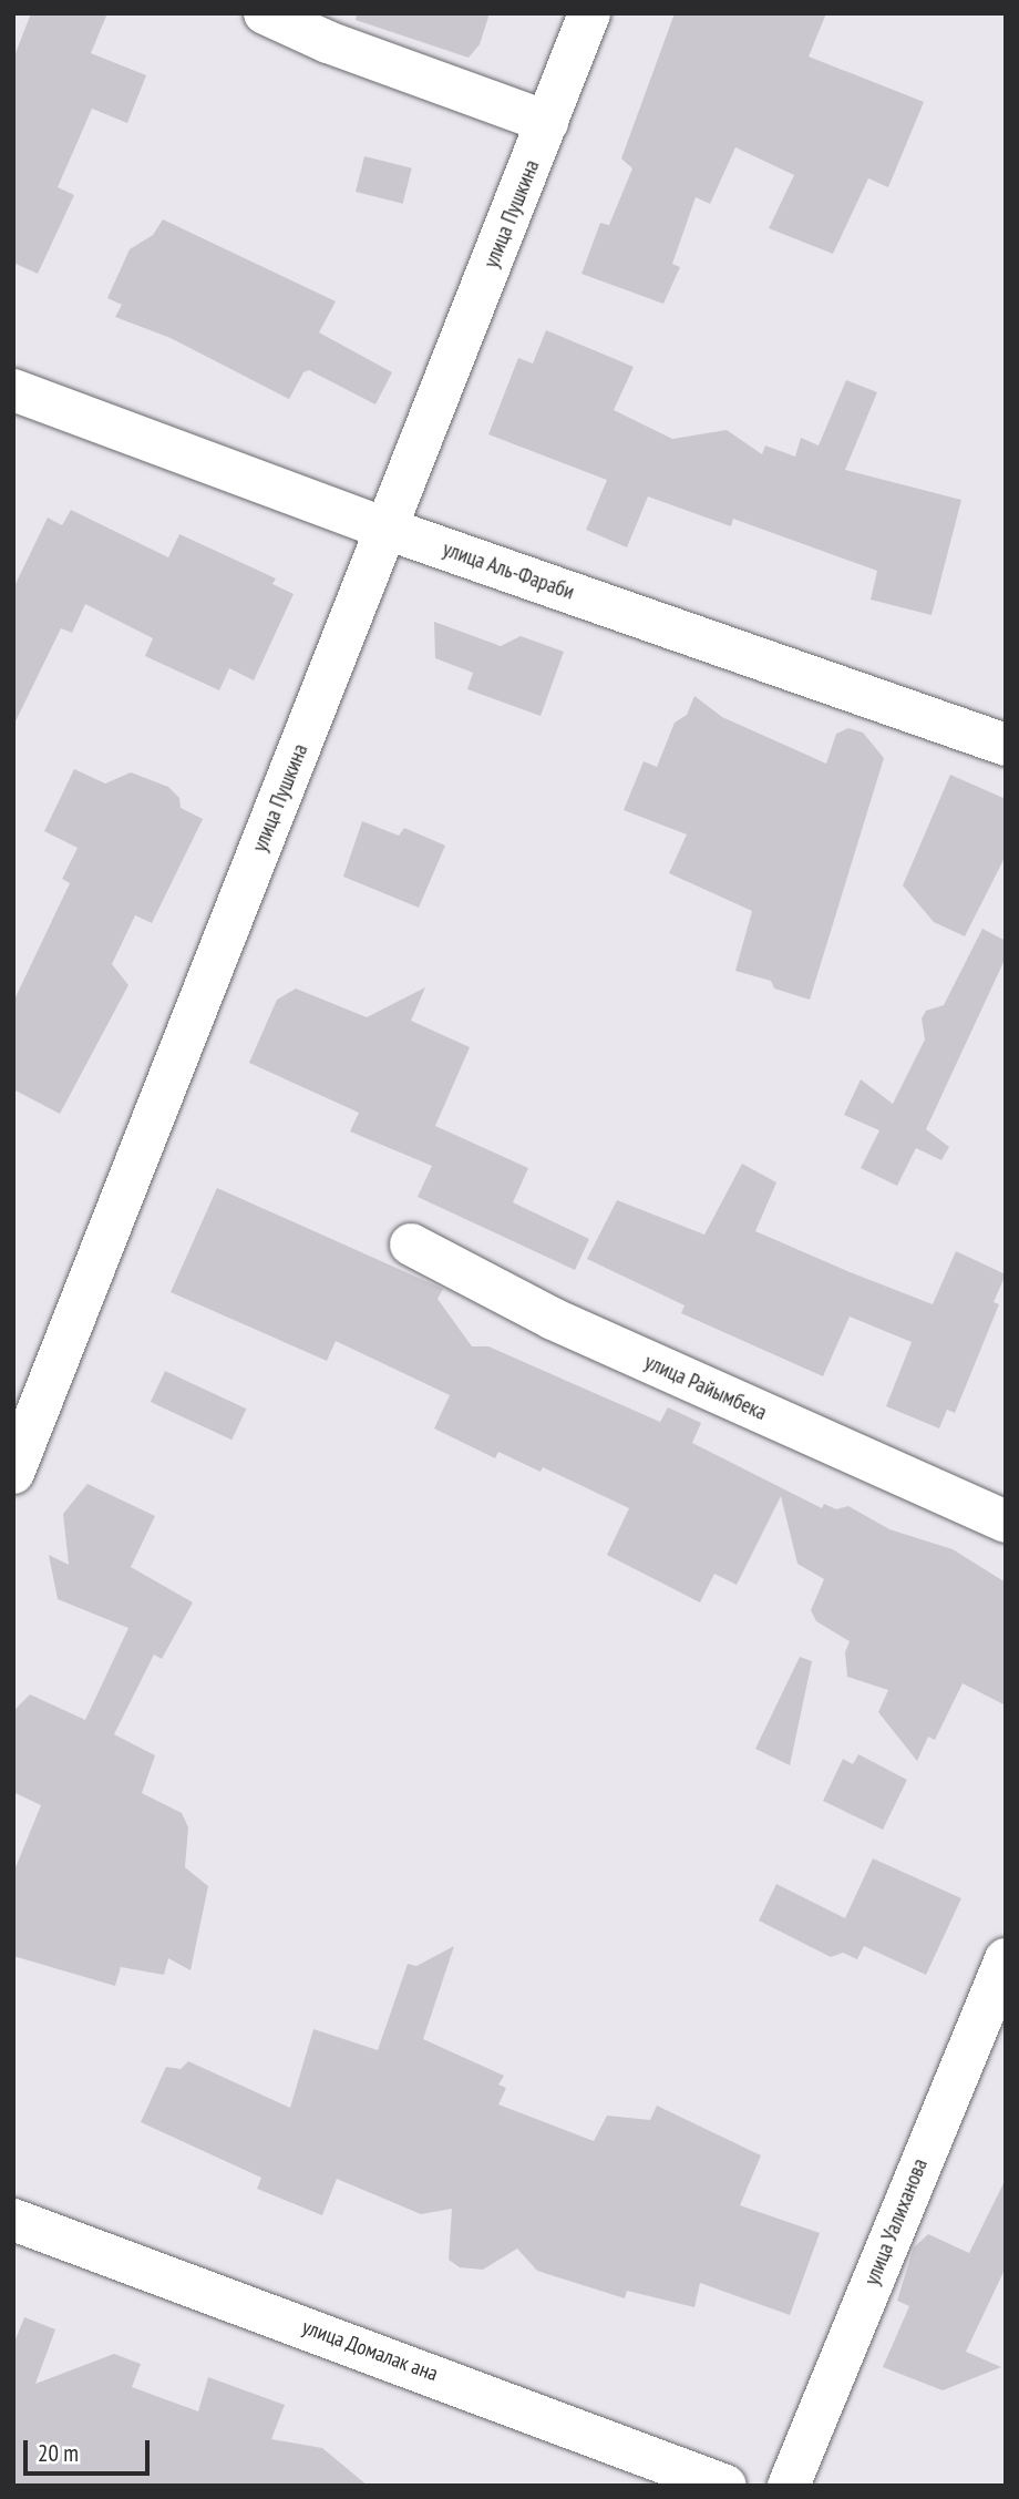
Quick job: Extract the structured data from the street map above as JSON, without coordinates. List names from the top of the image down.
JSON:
{
  "streets": {
    "street": [
      "улица Пушкина",
      "улица Аль-Фараби",
      "улица Райымбека",
      "улица Уалиханова",
      "улица Домалак ана"
    ]
  },
  "crossings": [
    ["улица Пушкина", "улица Аль-Фараби"]
  ],
  "scale_bar": "20 m"
}
